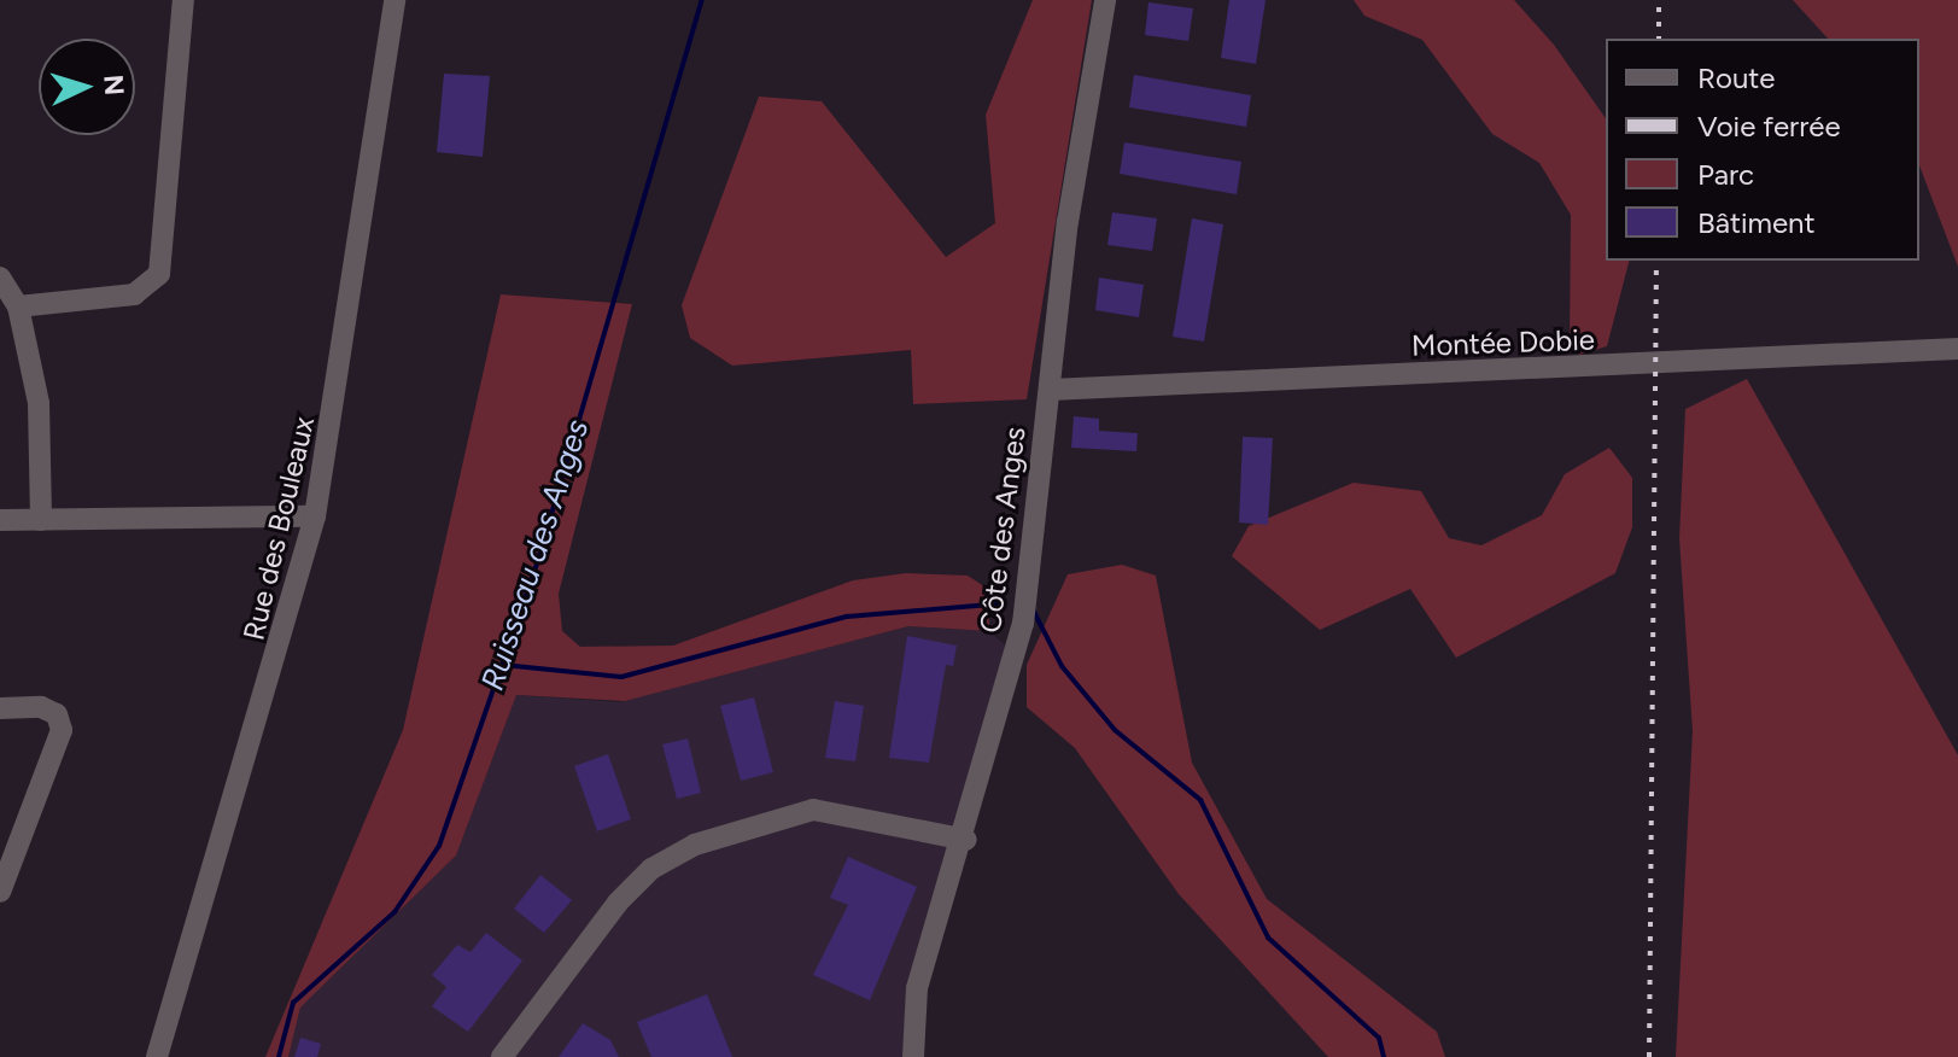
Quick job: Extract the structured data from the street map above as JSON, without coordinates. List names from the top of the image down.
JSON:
{
  "streets": {
    "street": ["Montée Dobie", "Rue des Bouleaux", "Côte des Anges"]
  },
  "crossings": [
    ["Montée Dobie", "Côte des Anges"]
  ],
  "water": ["Ruisseau des Anges"],
  "legend": [
    "Route",
    "Voie ferrée",
    "Parc",
    "Bâtiment"
  ],
  "north": "right"
}
